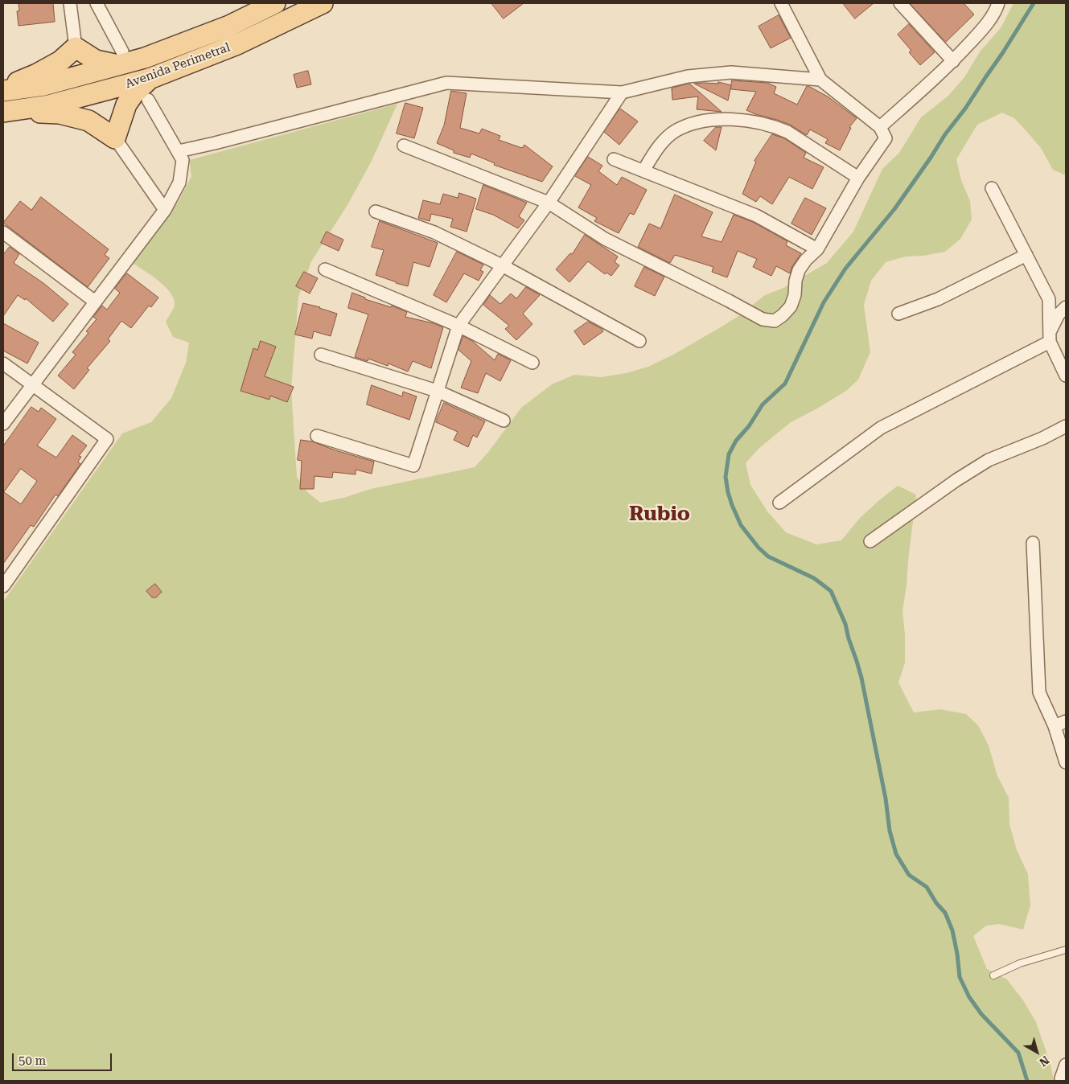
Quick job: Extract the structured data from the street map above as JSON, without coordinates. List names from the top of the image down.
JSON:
{
  "streets": {
    "main road": ["Avenida Perimetral"]
  },
  "districts": ["Rubio"],
  "scale_bar": "50 m",
  "north": "bottom right"
}
